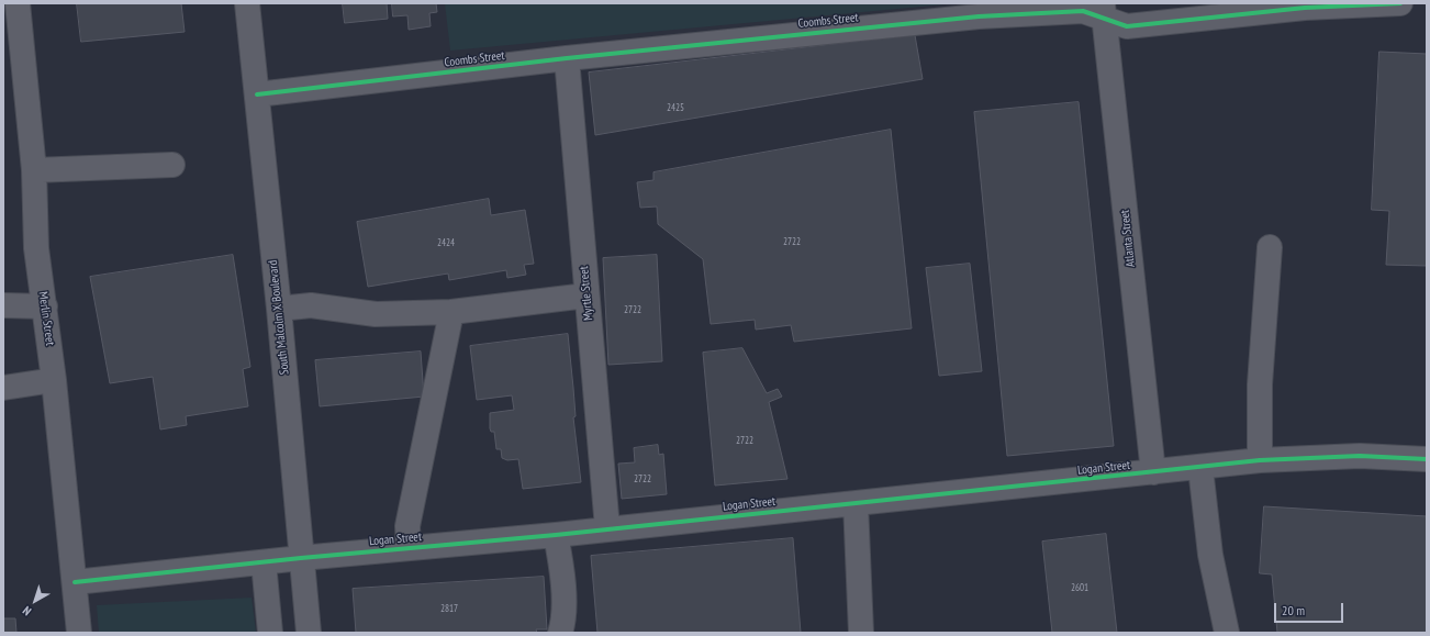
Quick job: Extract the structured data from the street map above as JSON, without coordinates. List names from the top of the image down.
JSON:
{
  "streets": {
    "street": [
      "Coombs Street",
      "Atlanta Street",
      "Myrtle Street",
      "South Malcolm X Boulevard",
      "Merlin Street",
      "Logan Street"
    ]
  },
  "crossings": [
    ["Coombs Street", "Atlanta Street"],
    ["Coombs Street", "Myrtle Street"],
    ["Coombs Street", "South Malcolm X Boulevard"],
    ["Atlanta Street", "Logan Street"],
    ["Myrtle Street", "Logan Street"],
    ["South Malcolm X Boulevard", "Logan Street"],
    ["Merlin Street", "Logan Street"]
  ],
  "house_numbers": [
    "2425",
    "2722",
    "2424",
    "2722",
    "2722",
    "2722",
    "2601",
    "2817"
  ],
  "scale_bar": "20 m",
  "north": "bottom left"
}
